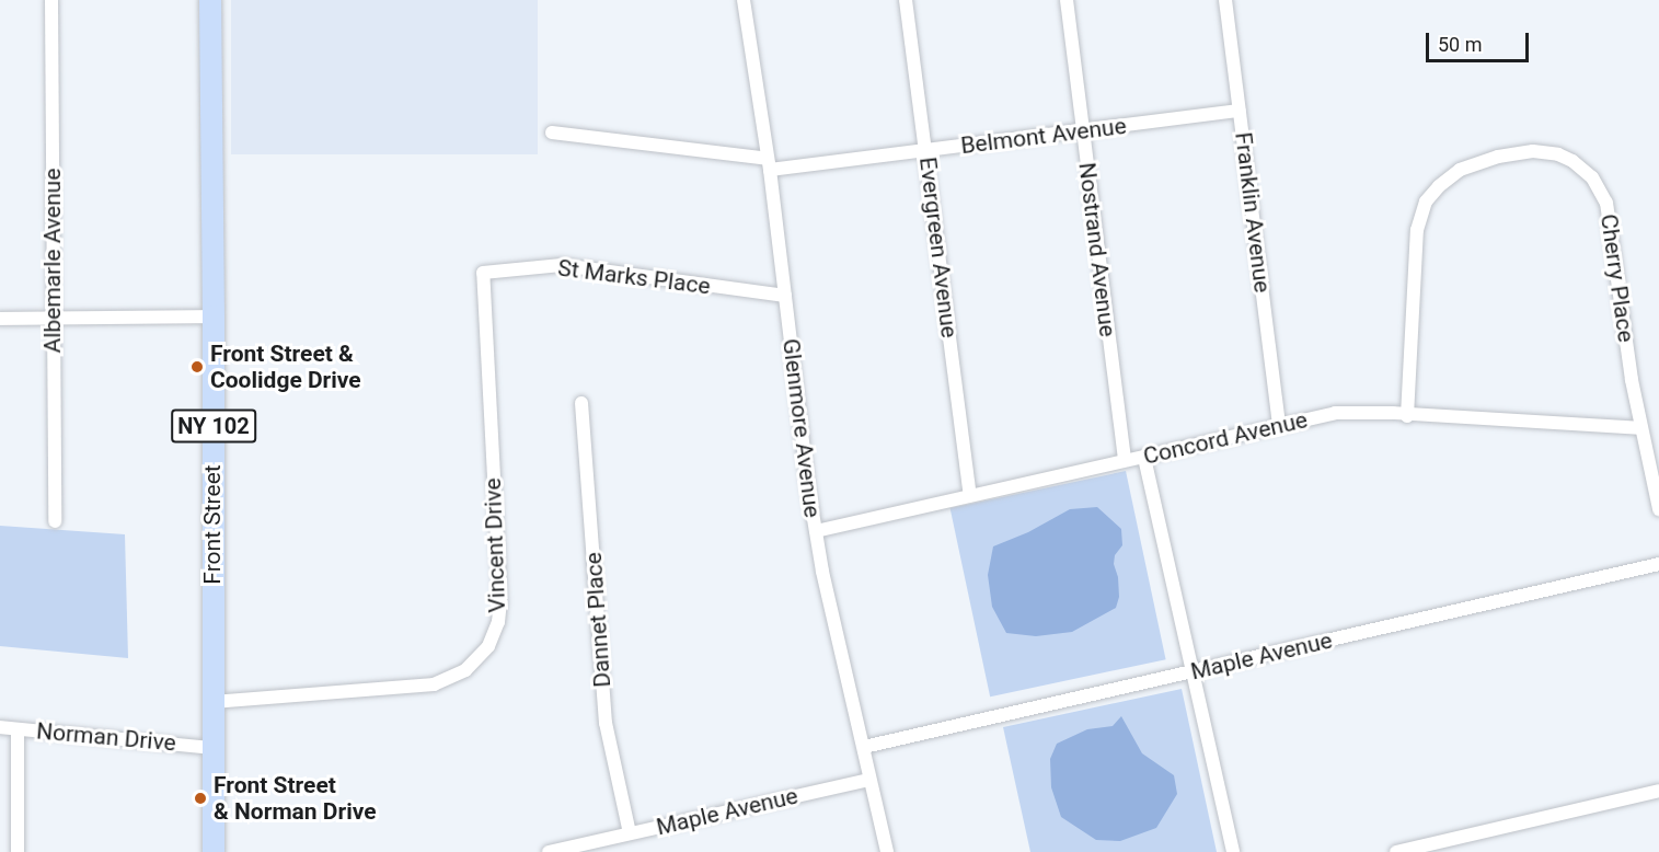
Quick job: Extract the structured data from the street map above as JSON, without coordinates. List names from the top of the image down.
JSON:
{
  "streets": {
    "main road": ["NY 102", "Front Street"],
    "street": [
      "Belmont Avenue",
      "Franklin Avenue",
      "Evergreen Avenue",
      "Nostrand Avenue",
      "Albemarle Avenue",
      "St Marks Place",
      "Cherry Place",
      "Glenmore Avenue",
      "Concord Avenue",
      "Vincent Drive",
      "Dannet Place",
      "Maple Avenue",
      "Norman Drive"
    ]
  },
  "crossings": [
    ["Belmont Avenue", "Franklin Avenue"],
    ["Belmont Avenue", "Evergreen Avenue"],
    ["Belmont Avenue", "Nostrand Avenue"],
    ["Belmont Avenue", "Glenmore Avenue"],
    ["Franklin Avenue", "Concord Avenue"],
    ["Evergreen Avenue", "Concord Avenue"],
    ["Nostrand Avenue", "Concord Avenue"],
    ["St Marks Place", "Glenmore Avenue"],
    ["St Marks Place", "Vincent Drive"],
    ["Cherry Place", "Concord Avenue"],
    ["Glenmore Avenue", "Concord Avenue"],
    ["Glenmore Avenue", "Maple Avenue"],
    ["Front Street", "Vincent Drive"],
    ["Front Street", "Norman Drive"],
    ["Dannet Place", "Maple Avenue"]
  ],
  "places": ["Front Street & Coolidge Drive", "Front Street & Norman Drive"],
  "scale_bar": "50 m"
}
